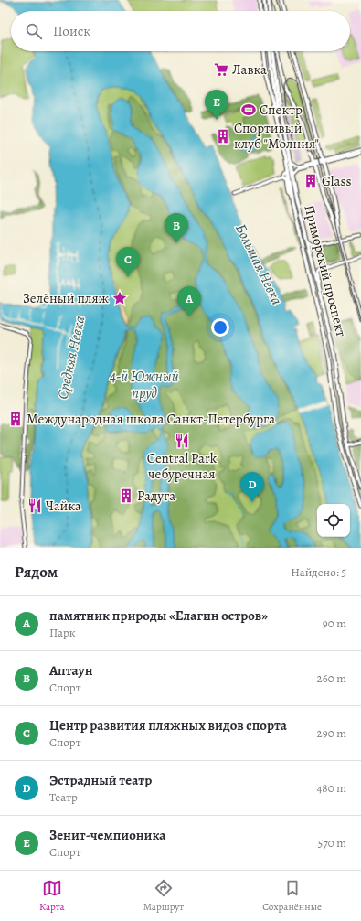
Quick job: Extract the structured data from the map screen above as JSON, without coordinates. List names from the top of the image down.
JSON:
{
  "streets": {
    "main road": ["Приморский проспект"]
  },
  "water": ["Большая Невка", "Средняя Невка", "4-й Южный пруд"],
  "places": {
    "supermarket": ["Лавка"],
    "sports": ["Спектр"],
    "building": [
      "Спортивый клуб \"Молния\"",
      "Glass",
      "Международная школа Санкт-Петербурга",
      "Радуга"
    ],
    "place": ["Зелёный пляж"],
    "restaurant": ["Central Park чебуречная", "Чайка"]
  },
  "page": {
    "search": "Поиск",
    "pins": [
      "E",
      "B",
      "C",
      "A",
      "D"
    ],
    "heading": ["Рядом", "Найдено: 5"],
    "list": [
      {
        "mark": "A",
        "name": "памятник природы «Елагин остров»",
        "note": "Парк",
        "value": "90 m"
      },
      {
        "mark": "B",
        "name": "Аптаун",
        "note": "Спорт",
        "value": "260 m"
      },
      {
        "mark": "C",
        "name": "Центр развития пляжных видов спорта",
        "note": "Спорт",
        "value": "290 m"
      },
      {
        "mark": "D",
        "name": "Эстрадный театр",
        "note": "Театр",
        "value": "480 m"
      },
      {
        "mark": "E",
        "name": "Зенит-чемпионика",
        "note": "Спорт",
        "value": "570 m"
      }
    ],
    "nav": ["Карта", "Маршрут", "Сохранённые"]
  }
}
